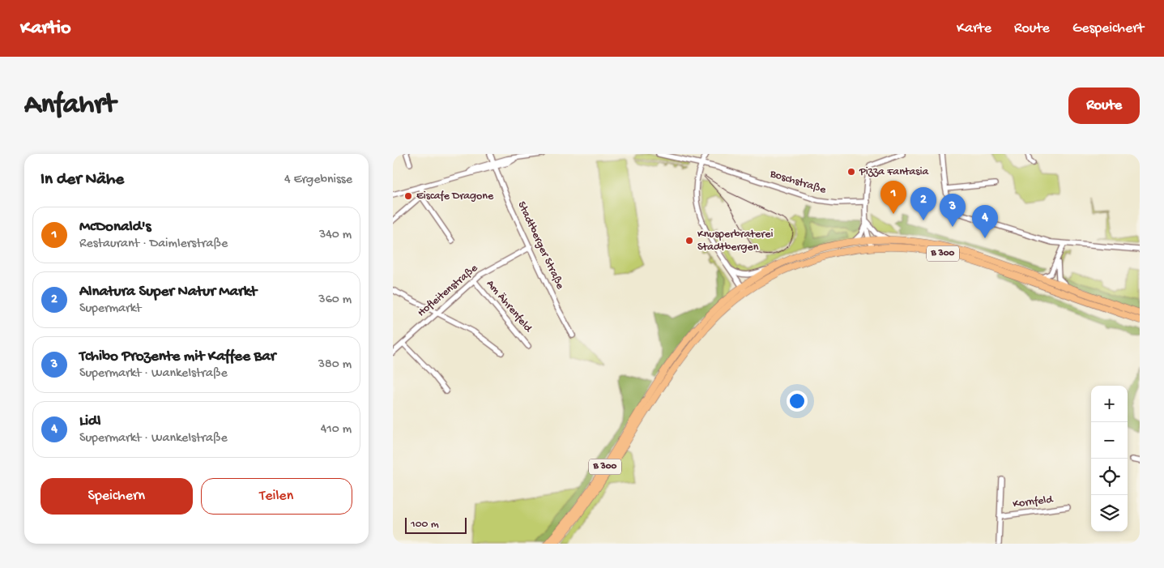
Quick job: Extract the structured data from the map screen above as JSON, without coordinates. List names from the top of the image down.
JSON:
{
  "streets": {
    "main road": ["B 300"],
    "street": [
      "Boschstraße",
      "Stadtberger Straße",
      "Hofleitenstraße",
      "Am Ährenfeld",
      "Kornfeld"
    ]
  },
  "crossings": [
    ["Stadtberger Straße", "Hofleitenstraße"],
    ["Hofleitenstraße", "Am Ährenfeld"]
  ],
  "places": ["Pizza Fantasia", "Eiscafe Dragone", "Knusperbraterei Stadtbergen"],
  "scale_bar": "100 m",
  "page": {
    "header": "Kartio",
    "nav": ["Karte", "Route", "Gespeichert"],
    "buttons": [
      "Route",
      ["Speichern", "Teilen"]
    ],
    "title": "Anfahrt",
    "heading": ["In der Nähe", "4 Ergebnisse"],
    "pins": [
      "1",
      "2",
      "3",
      "4"
    ],
    "list": [
      {
        "mark": "1",
        "name": "McDonald's",
        "note": "Restaurant · Daimlerstraße",
        "value": "340 m"
      },
      {
        "mark": "2",
        "name": "Alnatura Super Natur Markt",
        "note": "Supermarkt",
        "value": "360 m"
      },
      {
        "mark": "3",
        "name": "Tchibo Prozente mit Kaffee Bar",
        "note": "Supermarkt · Wankelstraße",
        "value": "380 m"
      },
      {
        "mark": "4",
        "name": "Lidl",
        "note": "Supermarkt · Wankelstraße",
        "value": "410 m"
      }
    ],
    "map_buttons": ["+", "−"],
    "scale": "100 m"
  }
}
